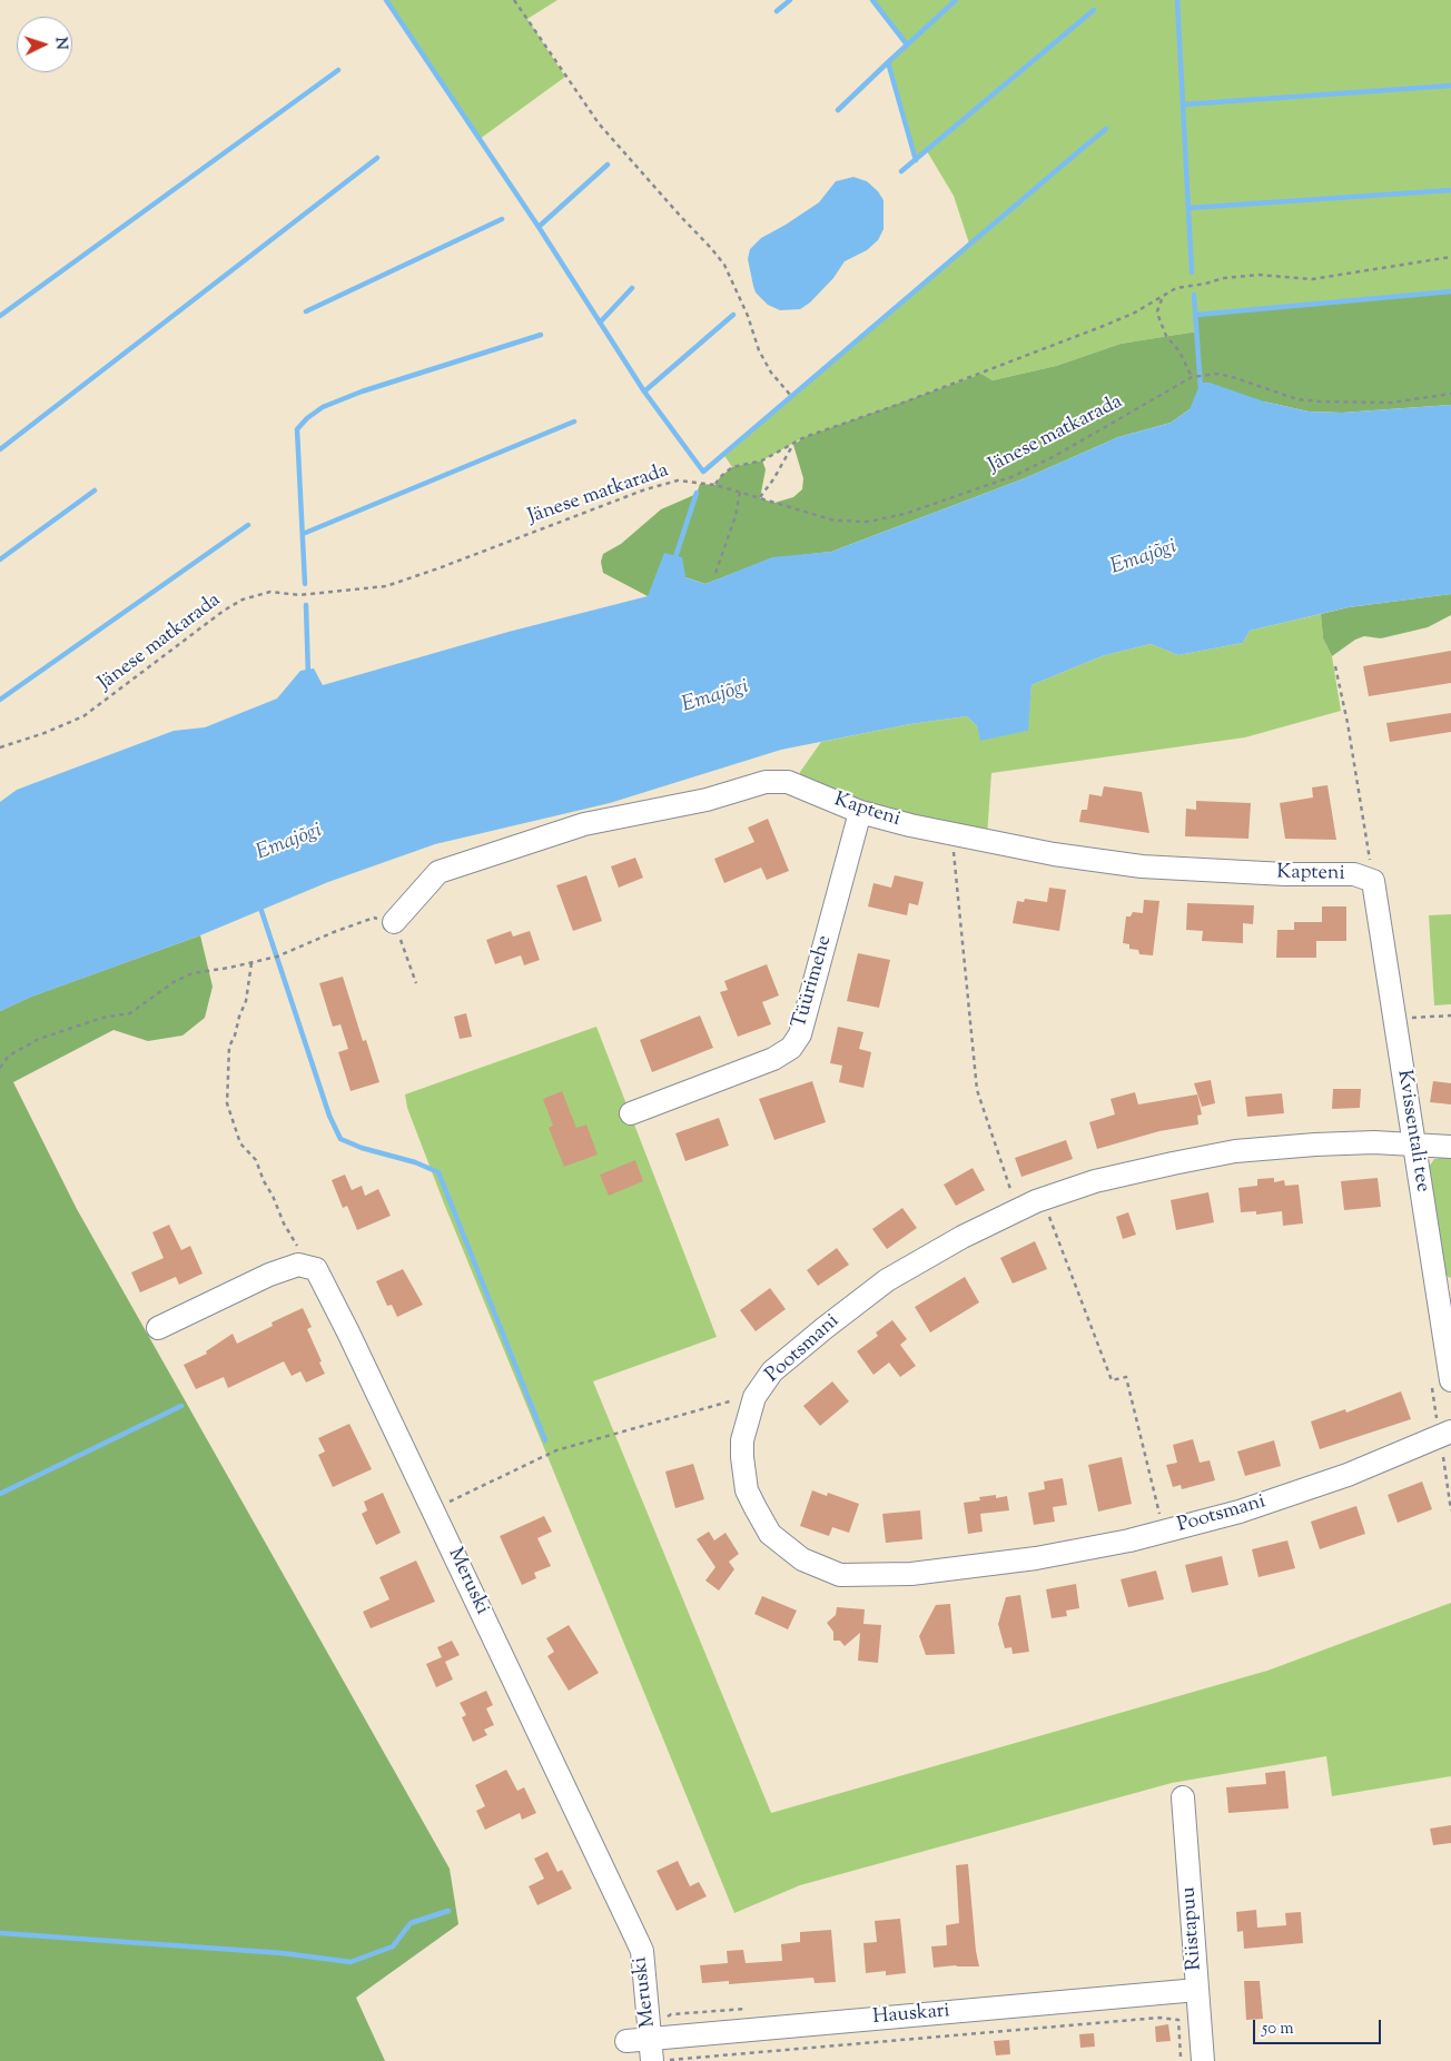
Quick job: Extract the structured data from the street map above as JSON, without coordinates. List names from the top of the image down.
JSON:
{
  "streets": {
    "street": [
      "Kapteni",
      "Tüürimehe",
      "Kvissentali tee",
      "Pootsmani",
      "Meruski",
      "Riistapuu",
      "Hauskari"
    ],
    "path": ["Jänese matkarada"]
  },
  "crossings": [
    ["Kapteni", "Tüürimehe"],
    ["Kapteni", "Kvissentali tee"],
    ["Kvissentali tee", "Pootsmani"],
    ["Meruski", "Hauskari"],
    ["Riistapuu", "Hauskari"]
  ],
  "water": ["Emajõgi"],
  "scale_bar": "50 m",
  "north": "right"
}
